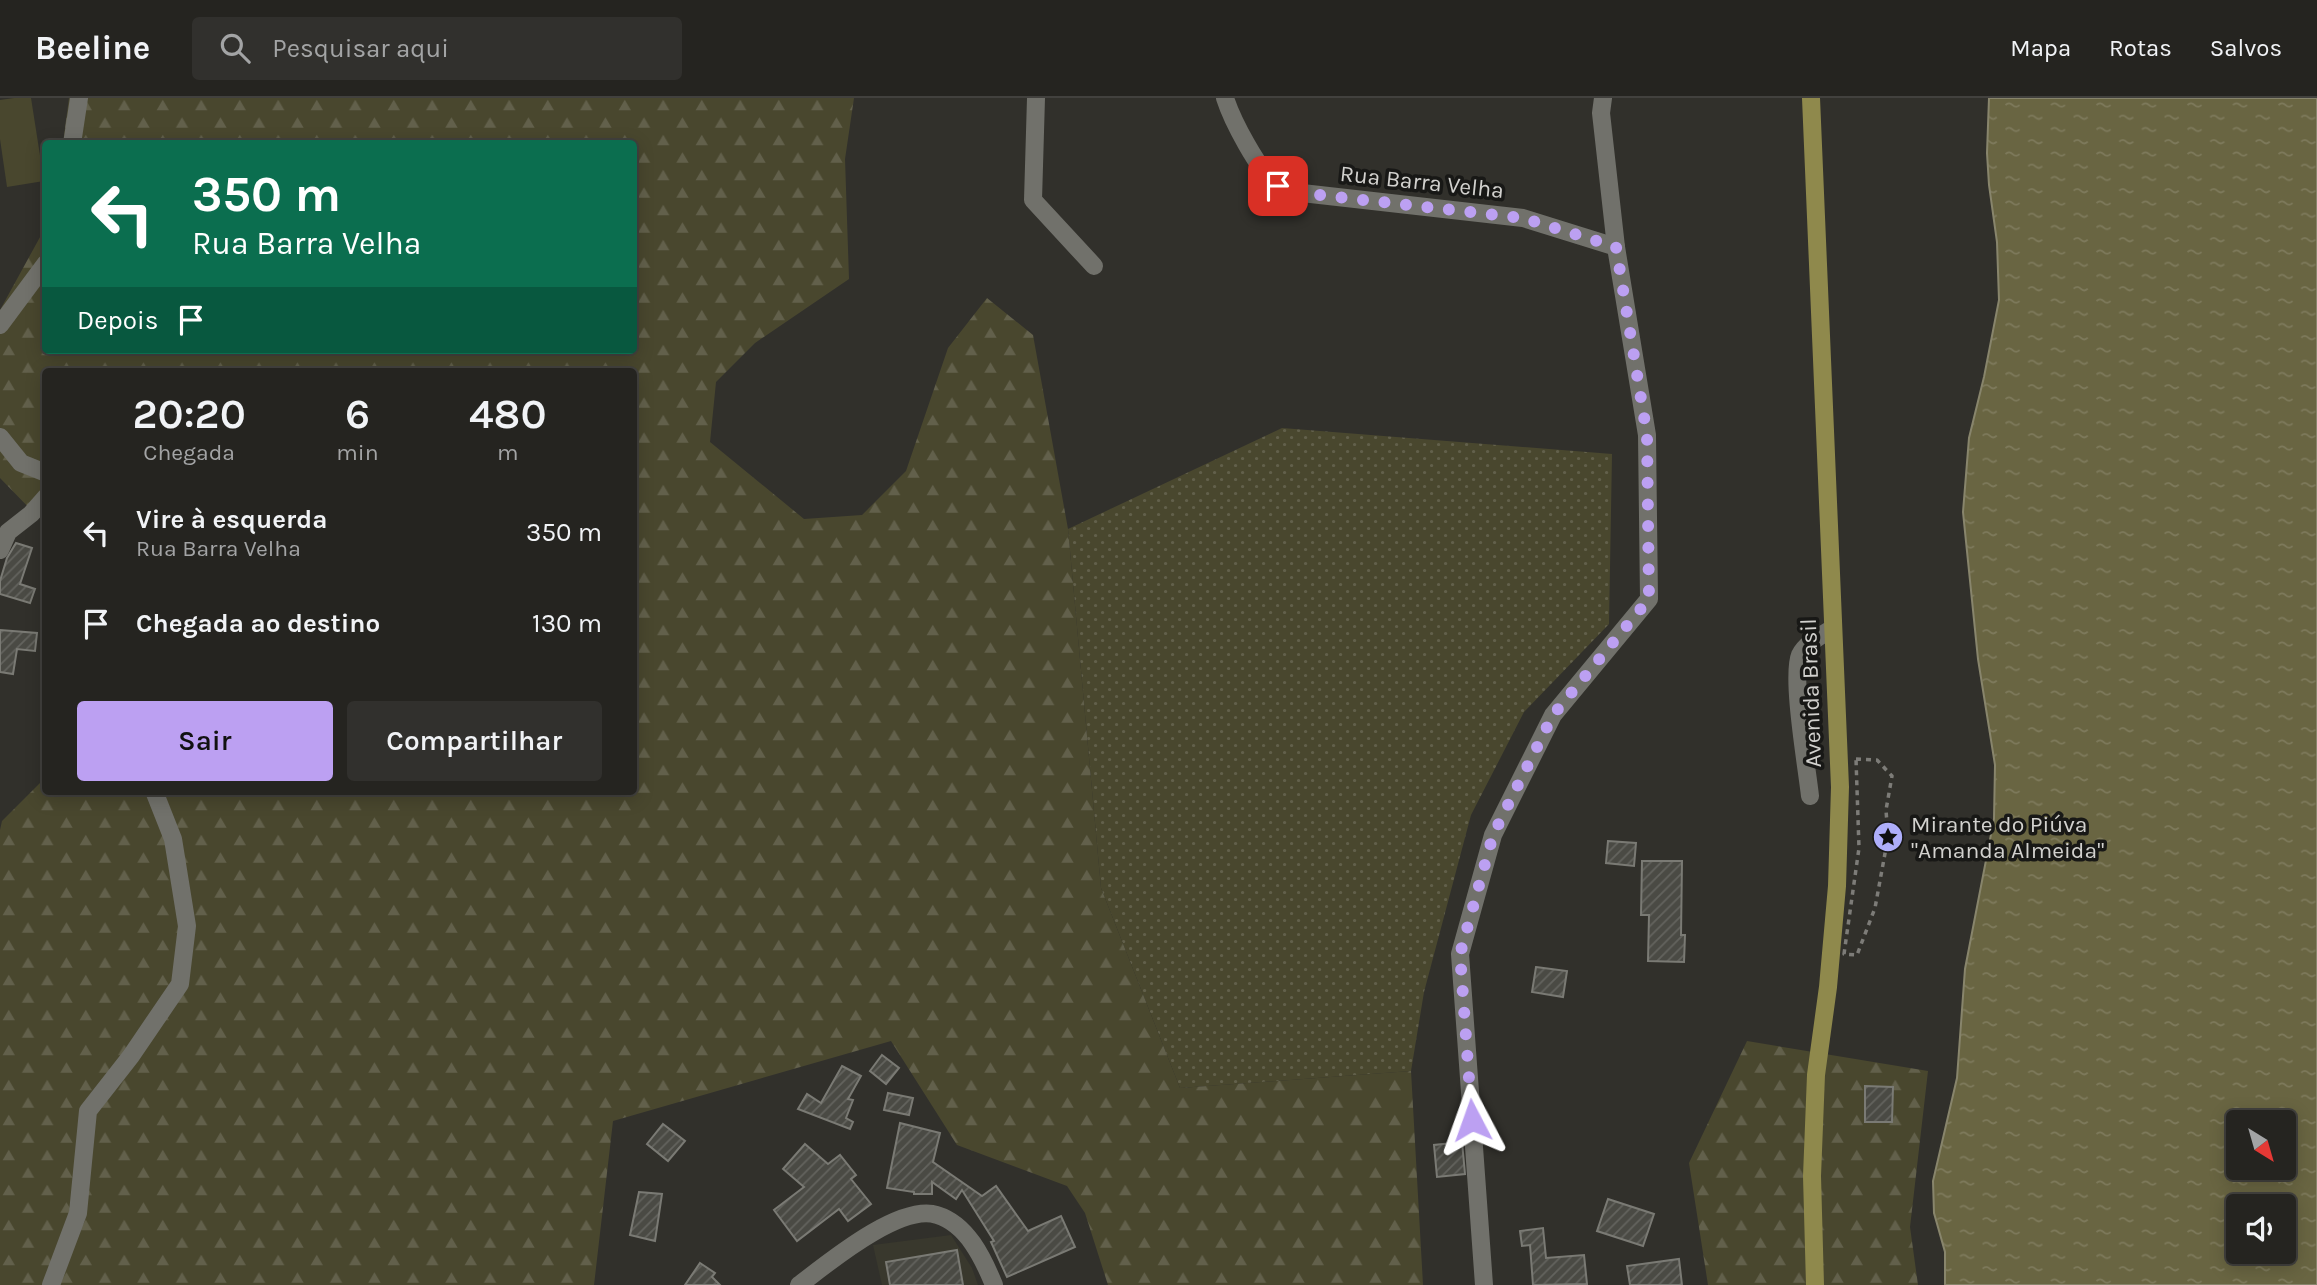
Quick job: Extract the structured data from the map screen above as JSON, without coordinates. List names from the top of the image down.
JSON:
{
  "streets": {
    "main road": ["Avenida Brasil"],
    "street": ["Rua Barra Velha"]
  },
  "places": {
    "place": ["Mirante do Piúva \"Amanda Almeida\""]
  },
  "north": "bottom right",
  "page": {
    "header": "Beeline",
    "search": "Pesquisar aqui",
    "nav": ["Mapa", "Rotas", "Salvos"],
    "turn": ["350 m", "Rua Barra Velha"],
    "then": "Depois",
    "eta": [
      "20:20",
      "Chegada",
      "6",
      "min",
      "480",
      "m"
    ],
    "list": [
      {
        "name": "Vire à esquerda",
        "note": "Rua Barra Velha",
        "value": "350 m"
      },
      {
        "name": "Chegada ao destino",
        "value": "130 m"
      }
    ],
    "buttons": ["Sair", "Compartilhar"]
  }
}
